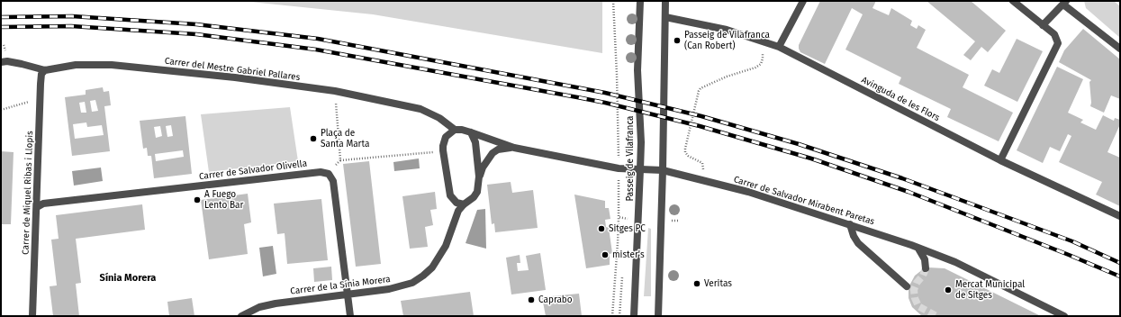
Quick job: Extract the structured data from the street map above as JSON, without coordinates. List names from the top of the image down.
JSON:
{
  "streets": {
    "street": [
      "Carrer del Mestre Gabriel Pallares",
      "Avinguda de les Flors",
      "Passeig de Vilafranca",
      "Carrer de Salvador Olivella",
      "Carrer de Miquel Ribas i Llopis",
      "Carrer de Salvador Mirabent Paretas",
      "Carrer de la Sínia Morera"
    ]
  },
  "crossings": [
    ["Carrer del Mestre Gabriel Pallares", "Carrer de Miquel Ribas i Llopis"],
    ["Carrer del Mestre Gabriel Pallares", "Carrer de la Sínia Morera"],
    ["Passeig de Vilafranca", "Carrer de Salvador Mirabent Paretas"],
    ["Passeig de Vilafranca", "Carrer de la Sínia Morera"],
    ["Carrer de Salvador Olivella", "Carrer de Miquel Ribas i Llopis"],
    ["Carrer de Salvador Mirabent Paretas", "Carrer de la Sínia Morera"]
  ],
  "districts": ["Sínia Morera"],
  "places": [
    "Passeig de Vilafranca (Can Robert)",
    "Plaça de Santa Marta",
    "A Fuego Lento Bar",
    "Sitges PC",
    "mister's",
    "Veritas",
    "Mercat Municipal de Sitges",
    "Caprabo"
  ]
}
